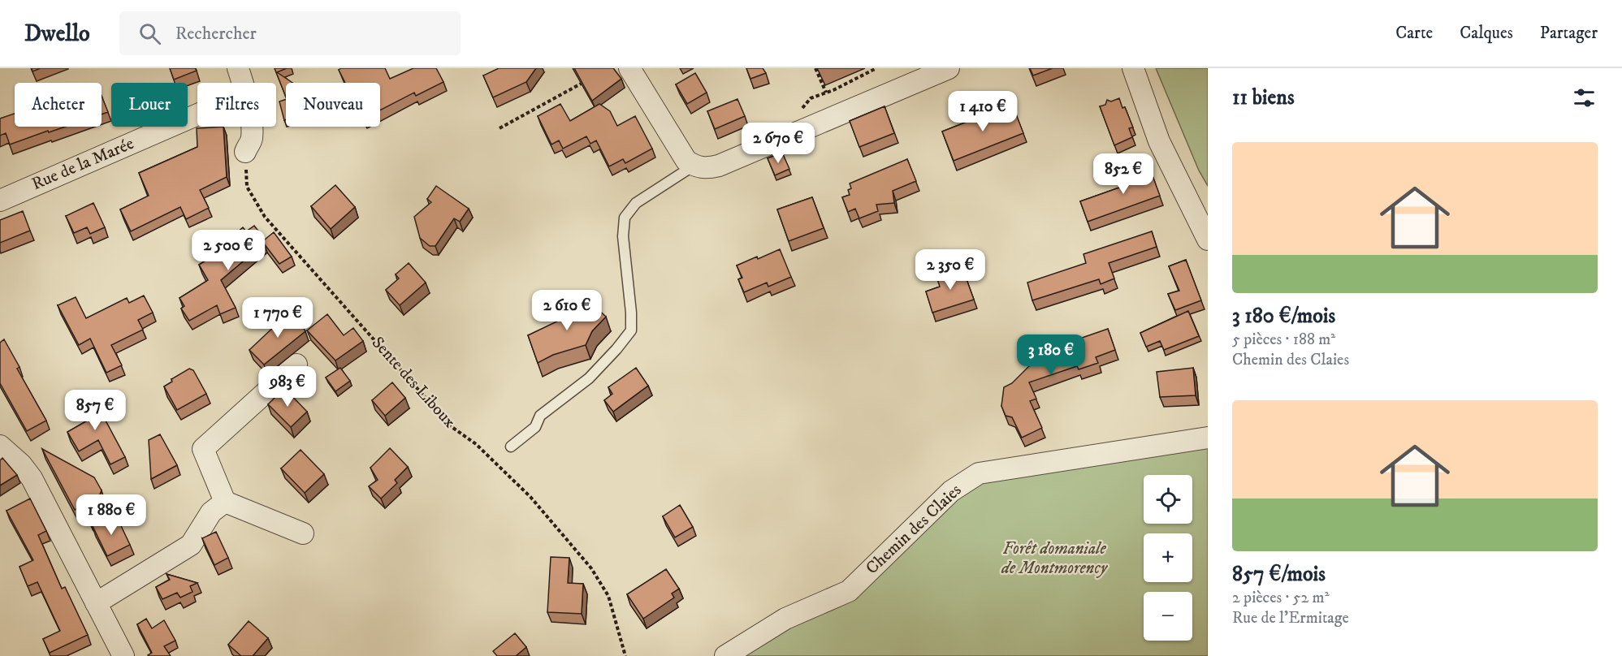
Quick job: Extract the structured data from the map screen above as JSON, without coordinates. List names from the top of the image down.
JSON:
{
  "streets": {
    "street": ["Rue de la Marée", "Chemin des Claies"],
    "path": ["Sente des Liboux"]
  },
  "parks": ["Forêt domaniale de Montmorency"],
  "page": {
    "header": "Dwello",
    "search": "Rechercher",
    "nav": ["Carte", "Calques", "Partager"],
    "heading": "11 biens",
    "chip": [
      "Acheter",
      "Louer",
      "Filtres",
      "Nouveau"
    ],
    "price": [
      "1 410 €",
      "2 670 €",
      "852 €",
      "2 500 €",
      "2 350 €",
      "2 610 €",
      "1 770 €",
      "3 180 €",
      "983 €",
      "857 €",
      "1 880 €"
    ],
    "list": [
      {
        "name": "3 180 €/mois",
        "note": "5 pièces · 188 m² · Chemin des Claies"
      },
      {
        "name": "857 €/mois",
        "note": "2 pièces · 52 m² · Rue de l'Ermitage"
      }
    ],
    "map_buttons": ["+", "−"]
  }
}
